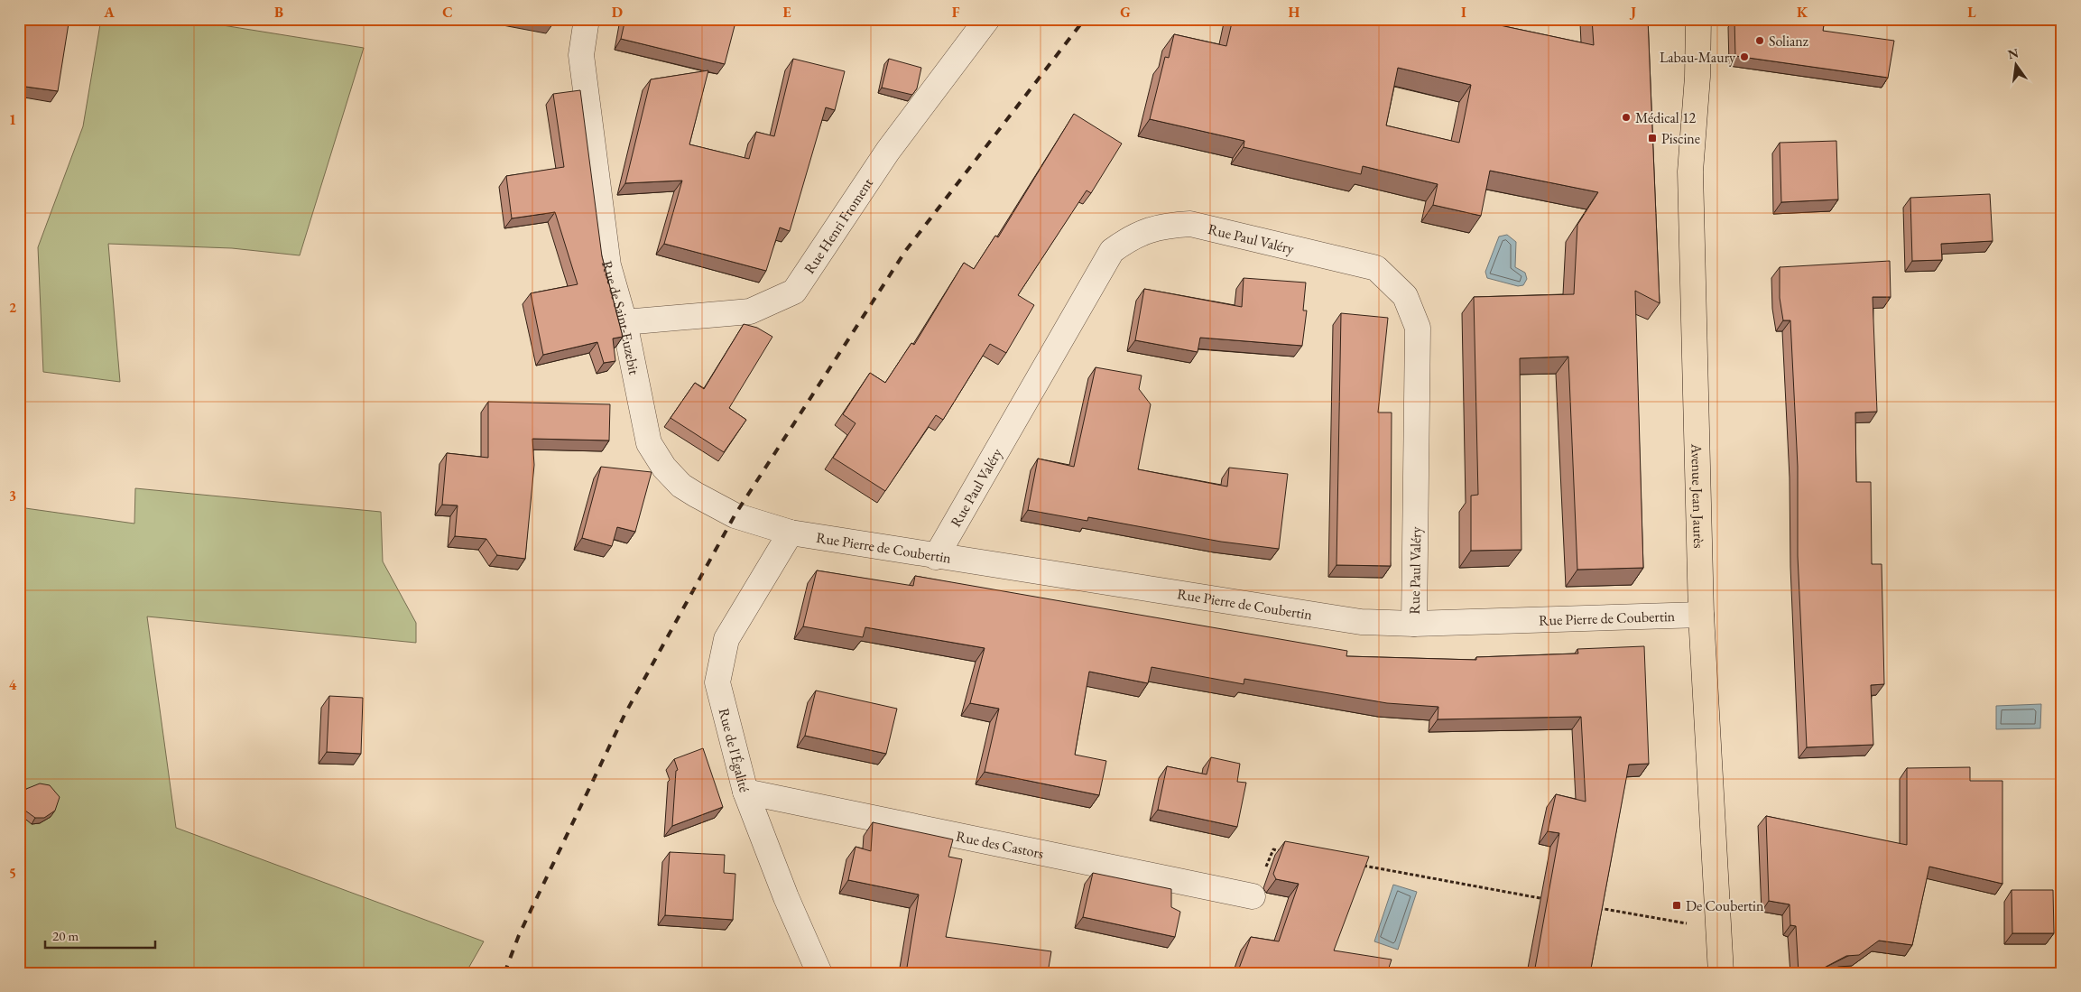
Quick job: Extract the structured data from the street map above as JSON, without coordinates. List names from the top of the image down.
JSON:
{
  "streets": {
    "main road": ["Avenue Jean Jaurès"],
    "street": [
      "Rue Henri Froment",
      "Rue Paul Valéry",
      "Rue de Saint-Euzebit",
      "Rue Pierre de Coubertin",
      "Rue de l'Égalité",
      "Rue des Castors"
    ]
  },
  "crossings": [
    ["Rue Henri Froment", "Rue de Saint-Euzebit"],
    ["Rue Paul Valéry", "Rue Pierre de Coubertin"],
    ["Rue de Saint-Euzebit", "Rue Pierre de Coubertin"],
    ["Rue de Saint-Euzebit", "Rue de l'Égalité"],
    ["Avenue Jean Jaurès", "Rue Pierre de Coubertin"],
    ["Rue Pierre de Coubertin", "Rue de l'Égalité"],
    ["Rue de l'Égalité", "Rue des Castors"]
  ],
  "places": {
    "other": ["Solianz", "Labau-Maury", "Médical 12"],
    "transit": ["Piscine", "De Coubertin"]
  },
  "scale_bar": "20 m",
  "north": "top",
  "grid": {
    "columns": [
      "A",
      "B",
      "C",
      "D",
      "E",
      "F",
      "G",
      "H",
      "I",
      "J",
      "K",
      "L"
    ],
    "rows": [
      "1",
      "2",
      "3",
      "4",
      "5"
    ]
  }
}
